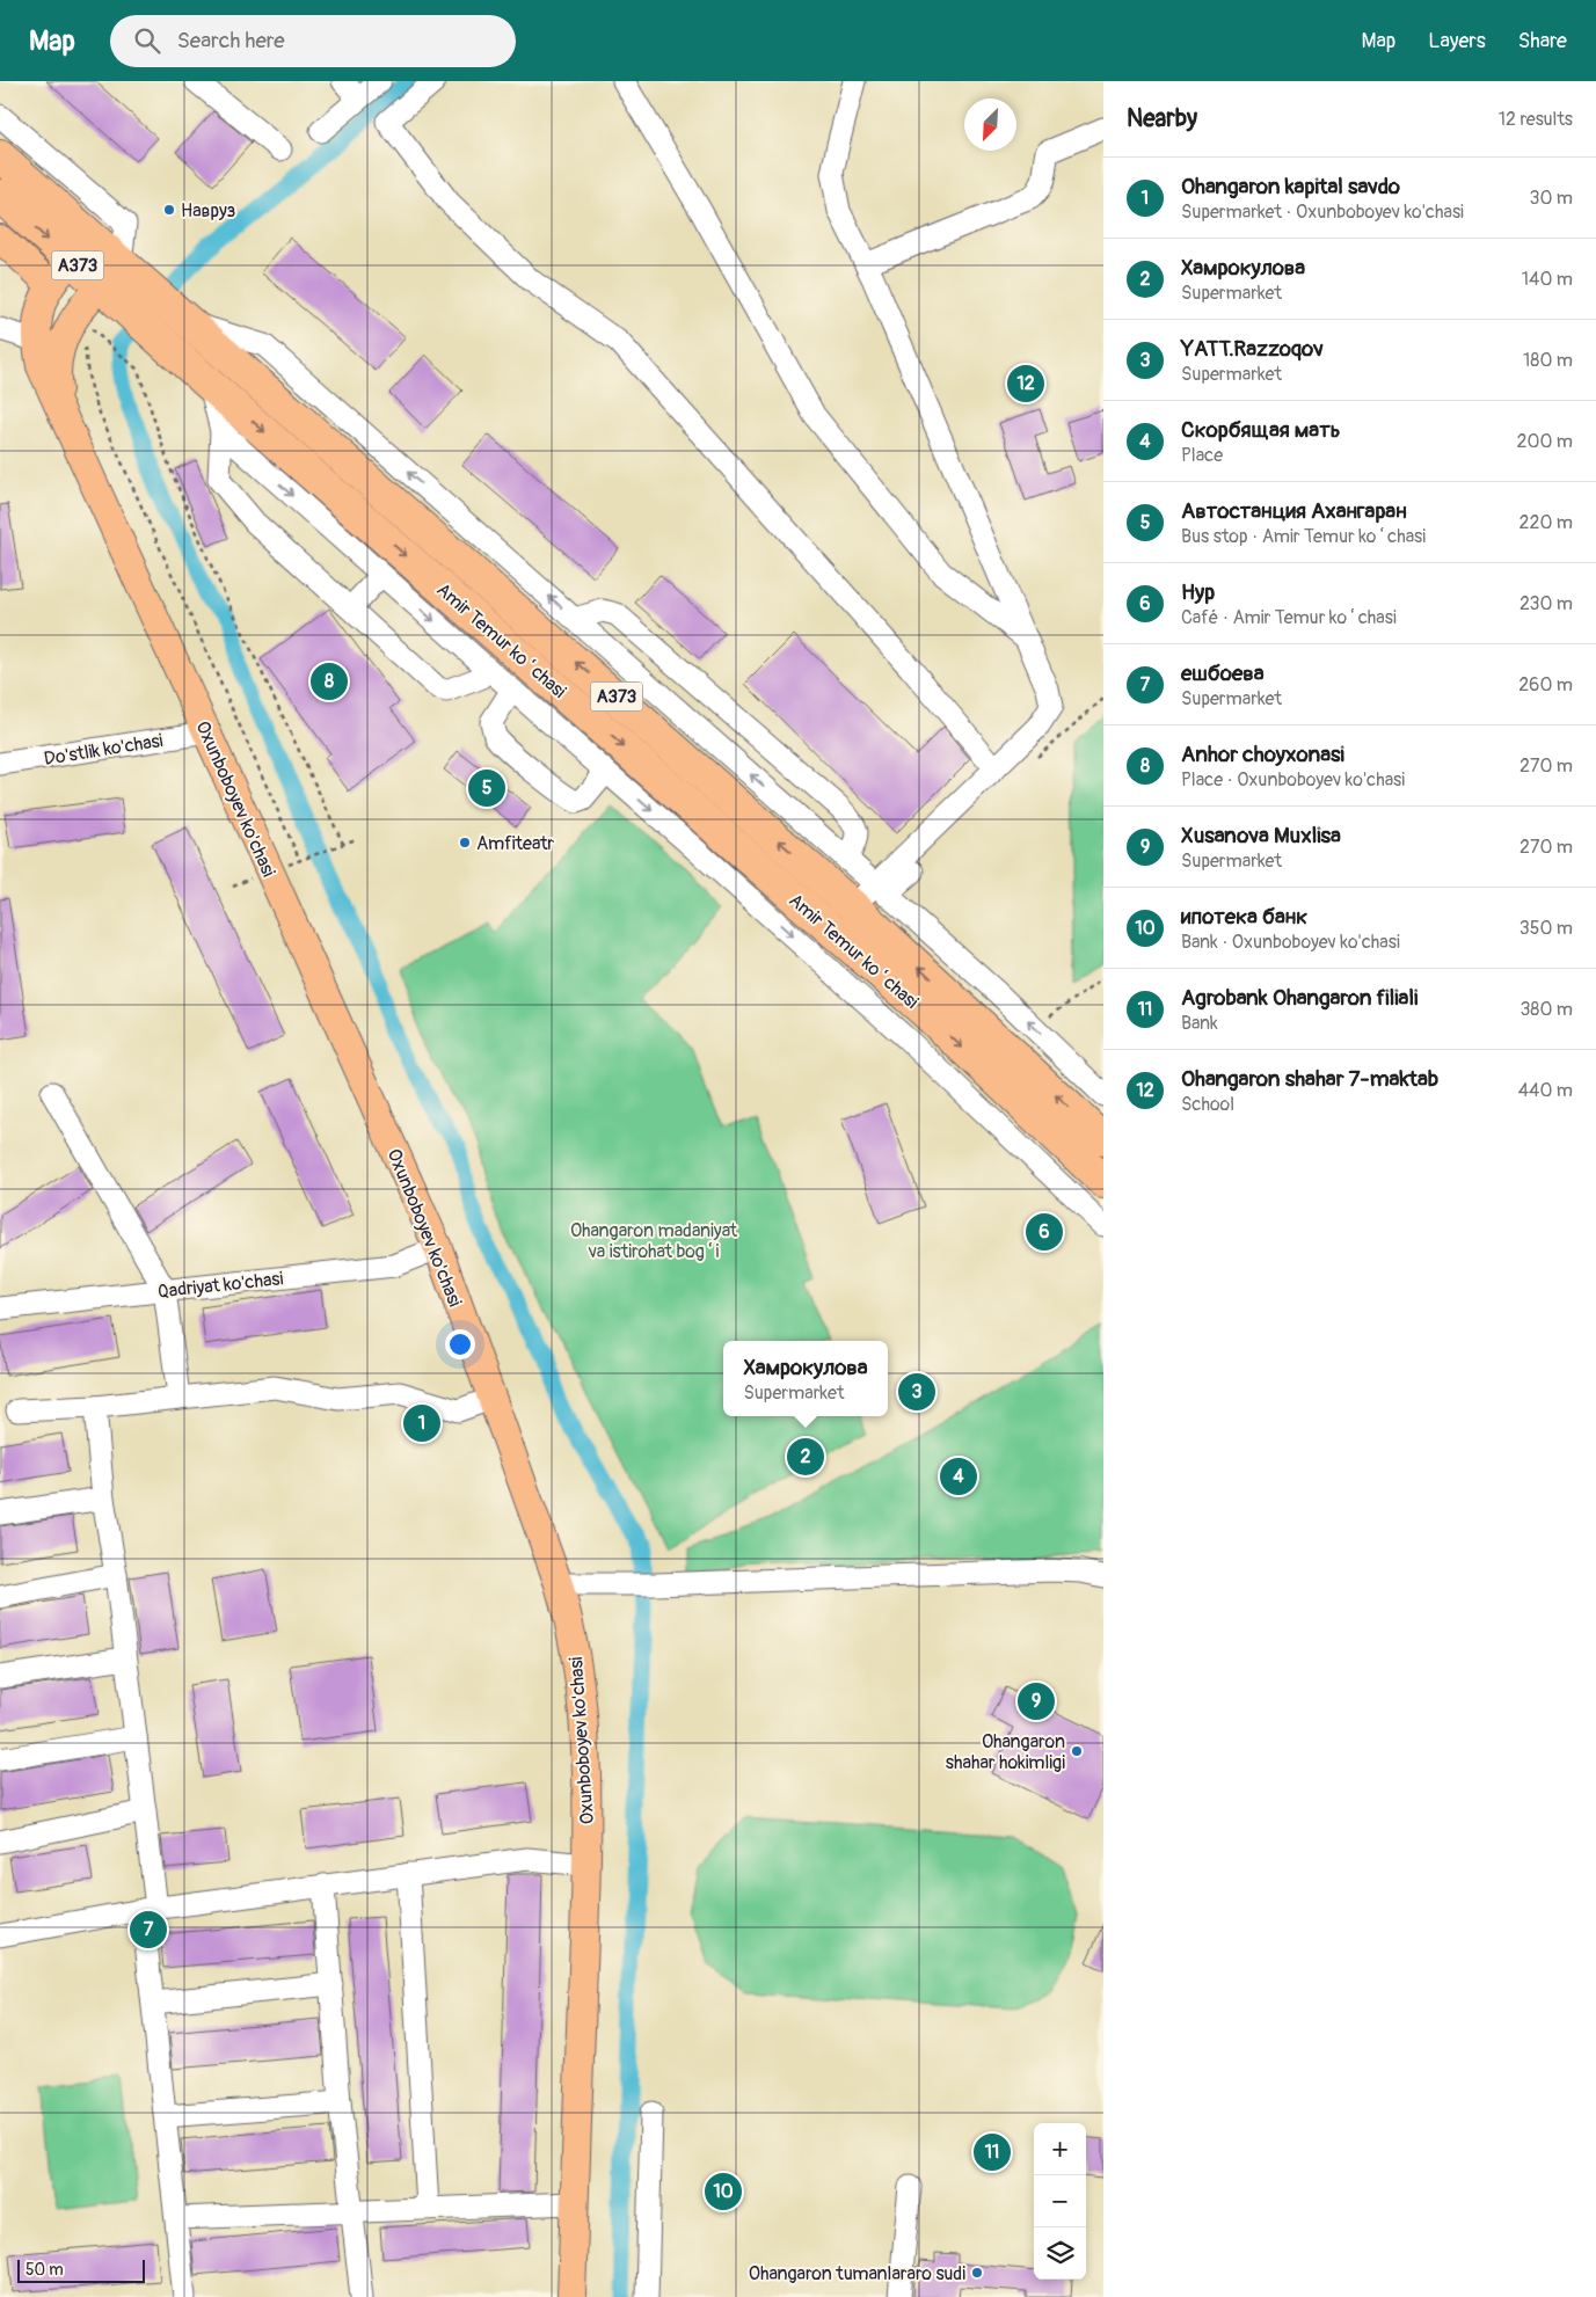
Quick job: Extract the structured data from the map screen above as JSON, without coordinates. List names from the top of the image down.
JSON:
{
  "streets": {
    "highway": ["A373", "Amir Temur koʻchasi"],
    "main road": ["Oxunboboyev ko'chasi"],
    "street": ["Do'stlik ko'chasi", "Qadriyat ko'chasi"]
  },
  "crossings": [
    ["Amir Temur koʻchasi", "Oxunboboyev ko'chasi"],
    ["Do'stlik ko'chasi", "Oxunboboyev ko'chasi"],
    ["Oxunboboyev ko'chasi", "Qadriyat ko'chasi"]
  ],
  "parks": ["Ohangaron madaniyat va istirohat bogʻi"],
  "places": [
    "Навруз",
    "Amfiteatr",
    "Ohangaron shahar hokimligi",
    "Ohangaron tumanlararo sudi"
  ],
  "scale_bar": "50 m",
  "north": "bottom left",
  "page": {
    "header": "Map",
    "search": "Search here",
    "nav": ["Map", "Layers", "Share"],
    "heading": ["Nearby", "12 results"],
    "list": [
      {
        "mark": "1",
        "name": "Ohangaron kapital savdo",
        "note": "Supermarket · Oxunboboyev ko'chasi",
        "value": "30 m"
      },
      {
        "mark": "2",
        "name": "Хамрокулова",
        "note": "Supermarket",
        "value": "140 m"
      },
      {
        "mark": "3",
        "name": "YATT.Razzoqov",
        "note": "Supermarket",
        "value": "180 m"
      },
      {
        "mark": "4",
        "name": "Скорбящая мать",
        "note": "Place",
        "value": "200 m"
      },
      {
        "mark": "5",
        "name": "Автостанция Ахангаран",
        "note": "Bus stop · Amir Temur koʻchasi",
        "value": "220 m"
      },
      {
        "mark": "6",
        "name": "Нур",
        "note": "Café · Amir Temur koʻchasi",
        "value": "230 m"
      },
      {
        "mark": "7",
        "name": "ешбоева",
        "note": "Supermarket",
        "value": "260 m"
      },
      {
        "mark": "8",
        "name": "Anhor choyxonasi",
        "note": "Place · Oxunboboyev ko'chasi",
        "value": "270 m"
      },
      {
        "mark": "9",
        "name": "Xusanova Muxlisa",
        "note": "Supermarket",
        "value": "270 m"
      },
      {
        "mark": "10",
        "name": "ипотека банк",
        "note": "Bank · Oxunboboyev ko'chasi",
        "value": "350 m"
      },
      {
        "mark": "11",
        "name": "Agrobank Ohangaron filiali",
        "note": "Bank",
        "value": "380 m"
      },
      {
        "mark": "12",
        "name": "Ohangaron shahar 7-maktab",
        "note": "School",
        "value": "440 m"
      }
    ],
    "pins": [
      "12",
      "8",
      "5",
      "6",
      "3",
      "1",
      "2",
      "4",
      "9",
      "7",
      "11",
      "10"
    ],
    "popup": ["Хамрокулова", "Supermarket"],
    "map_buttons": ["+", "−"],
    "scale": "50 m"
  }
}
